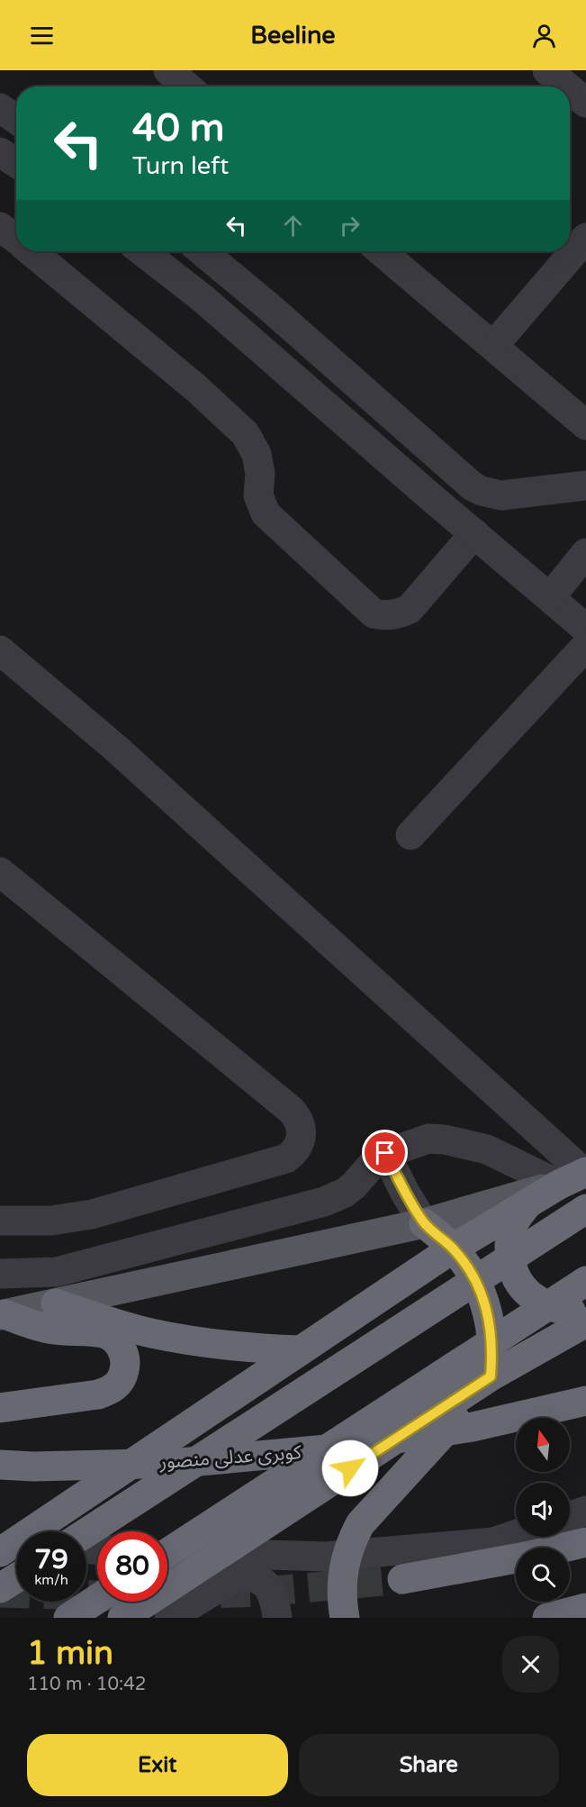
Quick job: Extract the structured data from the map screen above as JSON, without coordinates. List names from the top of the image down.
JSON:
{
  "streets": {
    "highway": ["كوبرى عدلى منصور"]
  },
  "north": "top",
  "page": {
    "header": "Beeline",
    "turn": ["40 m", "Turn left"],
    "speed": "79 km/h",
    "limit": "80",
    "heading": ["1 min", "110 m · 10:42"],
    "buttons": ["Exit", "Share"]
  }
}
